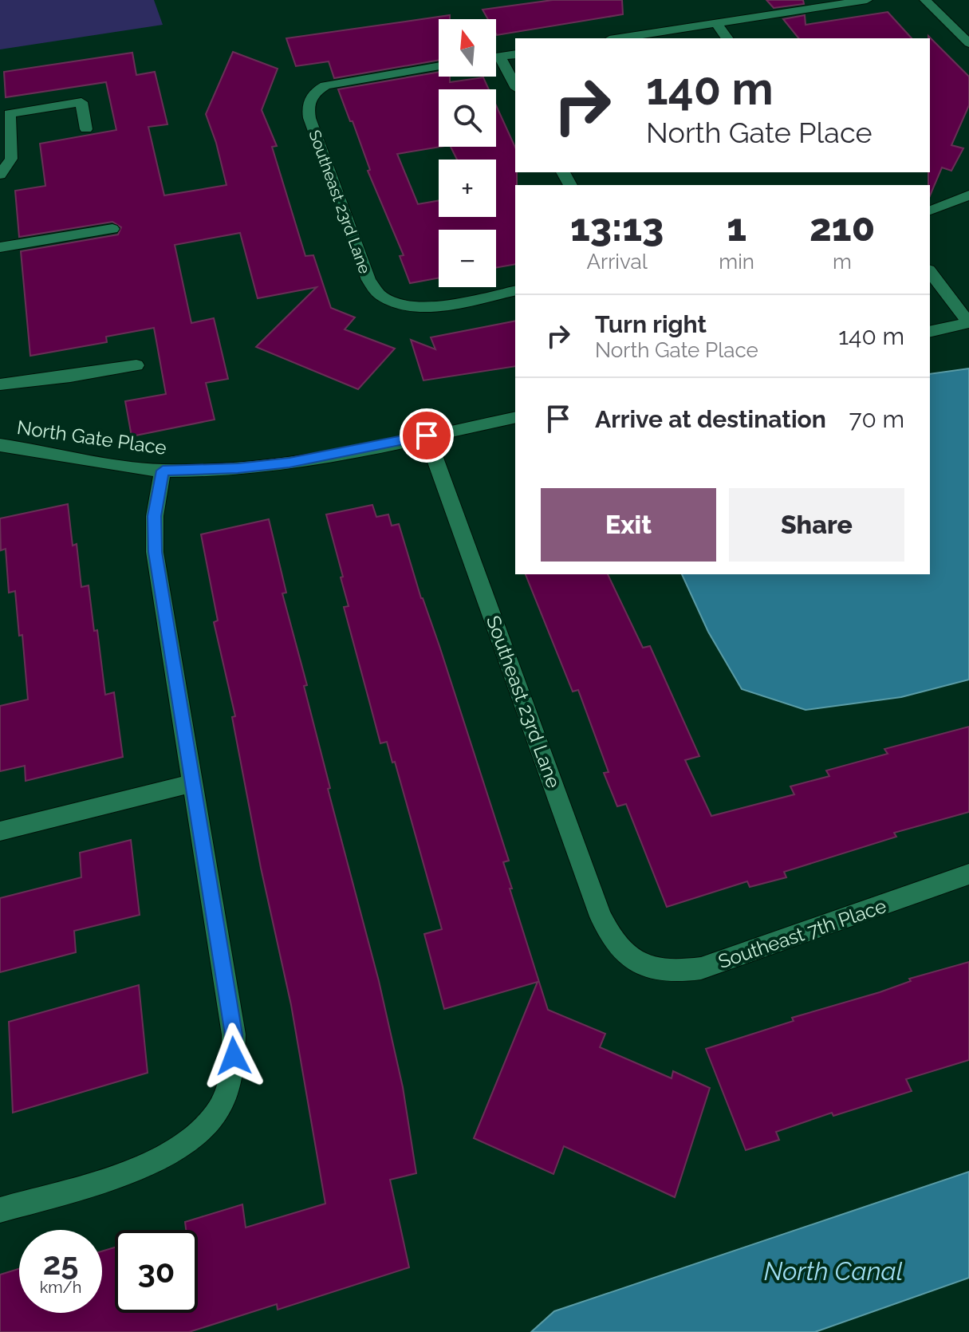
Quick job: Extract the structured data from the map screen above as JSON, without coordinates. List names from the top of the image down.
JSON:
{
  "streets": {
    "street": ["Southeast 23rd Lane", "North Gate Place", "Southeast 7th Place"]
  },
  "crossings": [
    ["Southeast 23rd Lane", "North Gate Place"],
    ["Southeast 23rd Lane", "Southeast 7th Place"]
  ],
  "water": ["North Canal"],
  "north": "top",
  "page": {
    "map_buttons": ["+", "−"],
    "turn": ["140 m", "North Gate Place"],
    "eta": [
      "13:13",
      "Arrival",
      "1",
      "min",
      "210",
      "m"
    ],
    "list": [
      {
        "name": "Turn right",
        "note": "North Gate Place",
        "value": "140 m"
      },
      {
        "name": "Arrive at destination",
        "value": "70 m"
      }
    ],
    "buttons": ["Exit", "Share"],
    "speed": "25 km/h",
    "limit": "30"
  }
}
